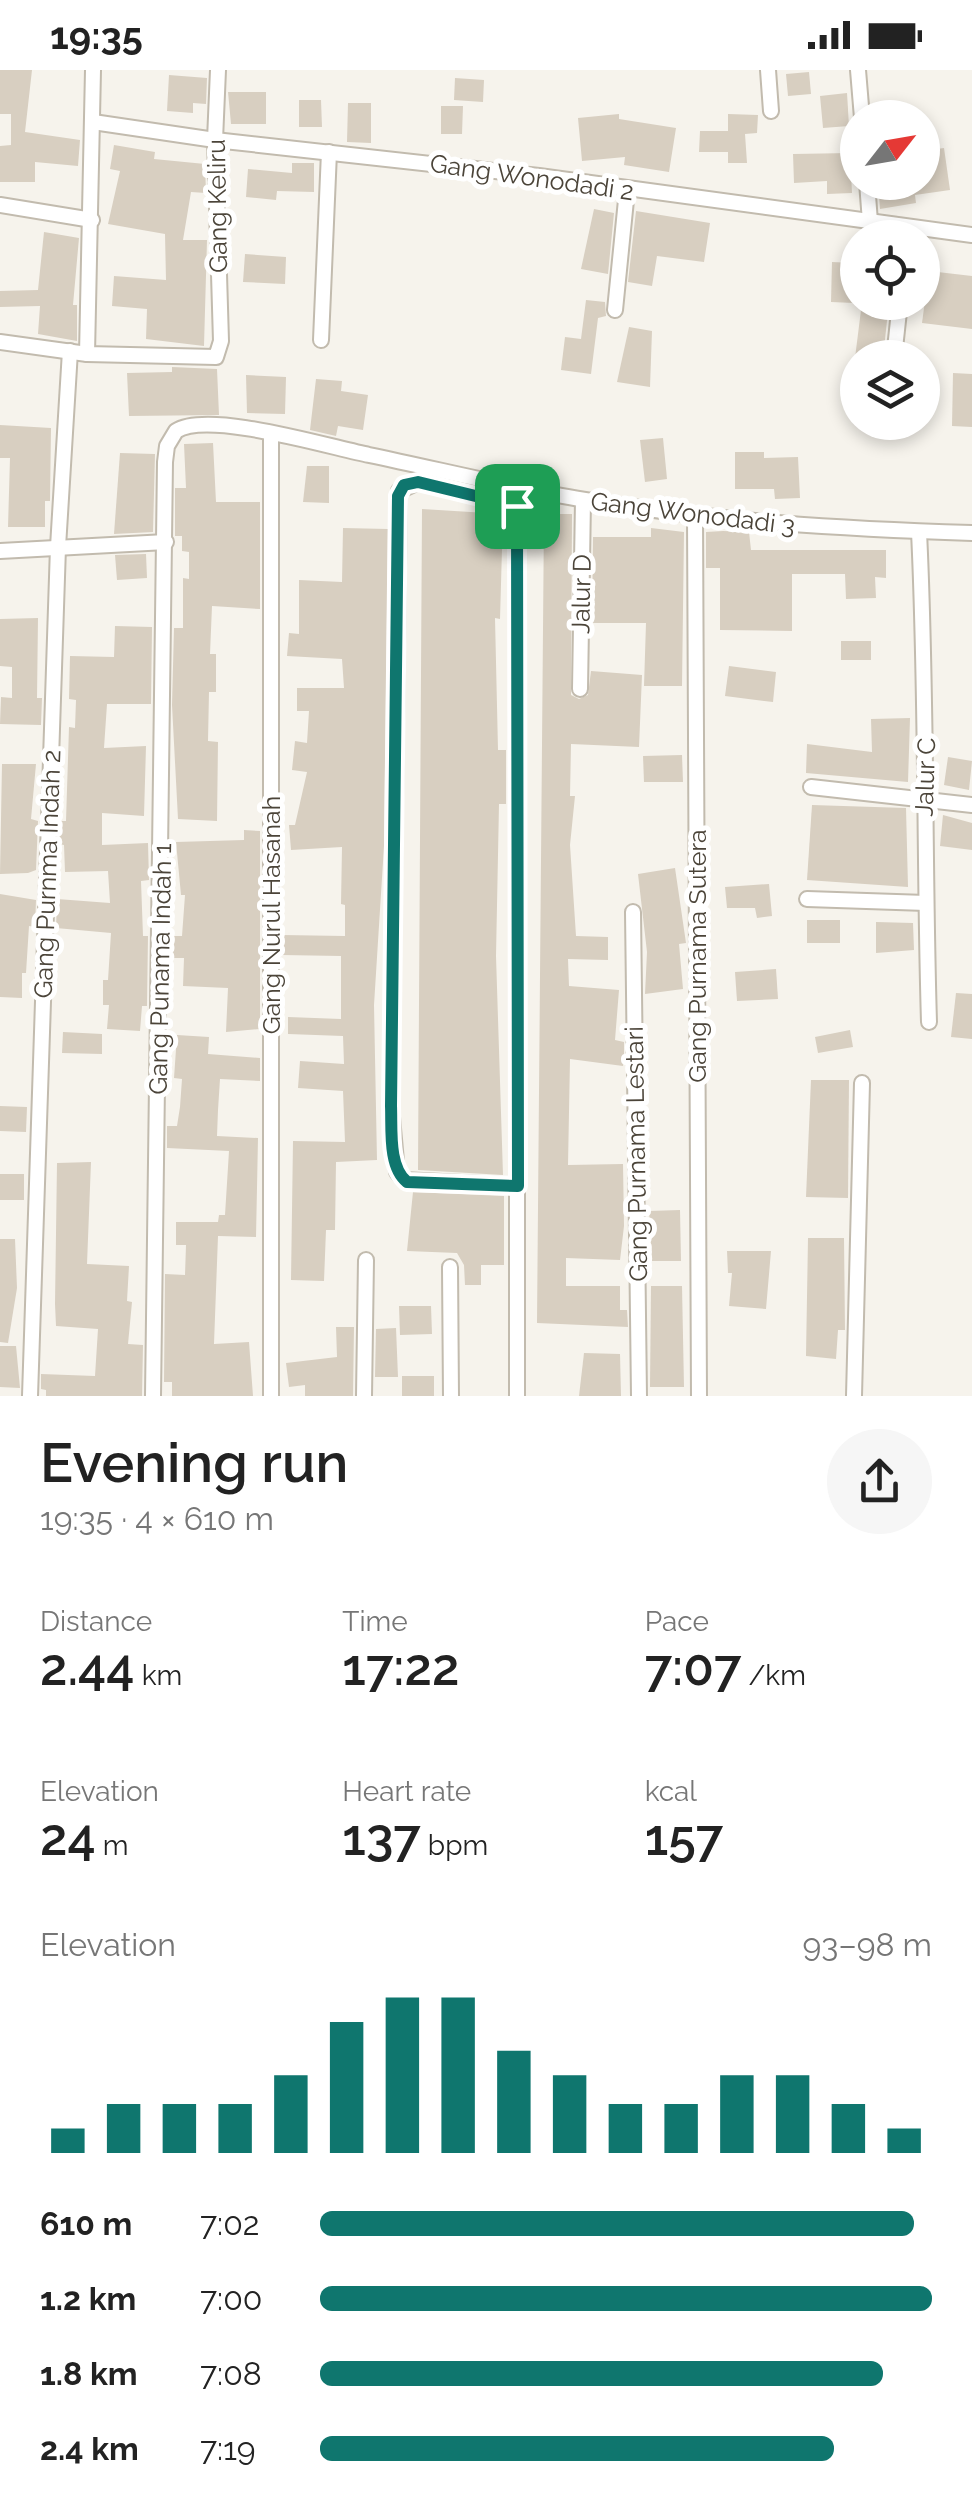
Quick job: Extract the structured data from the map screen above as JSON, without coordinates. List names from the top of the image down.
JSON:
{
  "streets": {
    "street": [
      "Gang Wonodadi 2",
      "Gang Keliru",
      "Gang Wonodadi 3",
      "Jalur D",
      "Jalur C",
      "Gang Purnma Indah 2",
      "Gang Nurul Hasanah",
      "Gang Purnama Sutera",
      "Gang Punama Indah 1",
      "Gang Purnama Lestari"
    ]
  },
  "crossings": [
    ["Gang Wonodadi 2", "Gang Keliru"],
    ["Gang Wonodadi 3", "Jalur D"],
    ["Gang Wonodadi 3", "Jalur C"],
    ["Gang Wonodadi 3", "Gang Nurul Hasanah"],
    ["Gang Wonodadi 3", "Gang Purnama Sutera"],
    ["Gang Wonodadi 3", "Gang Punama Indah 1"]
  ],
  "north": "top right",
  "page": {
    "status": "19:35",
    "heading": ["Evening run", "19:35 · 4 × 610 m"],
    "stats": [
      ["Distance", "2.44 km"],
      ["Time", "17:22"],
      ["Pace", "7:07 /km"],
      ["Elevation", "24 m"],
      ["Heart rate", "137 bpm"],
      ["kcal", "157"]
    ],
    "chart": ["Elevation", "93–98 m"],
    "list": [
      {
        "name": "610 m",
        "note": "7:02"
      },
      {
        "name": "1.2 km",
        "note": "7:00"
      },
      {
        "name": "1.8 km",
        "note": "7:08"
      },
      {
        "name": "2.4 km",
        "note": "7:19"
      }
    ]
  }
}
